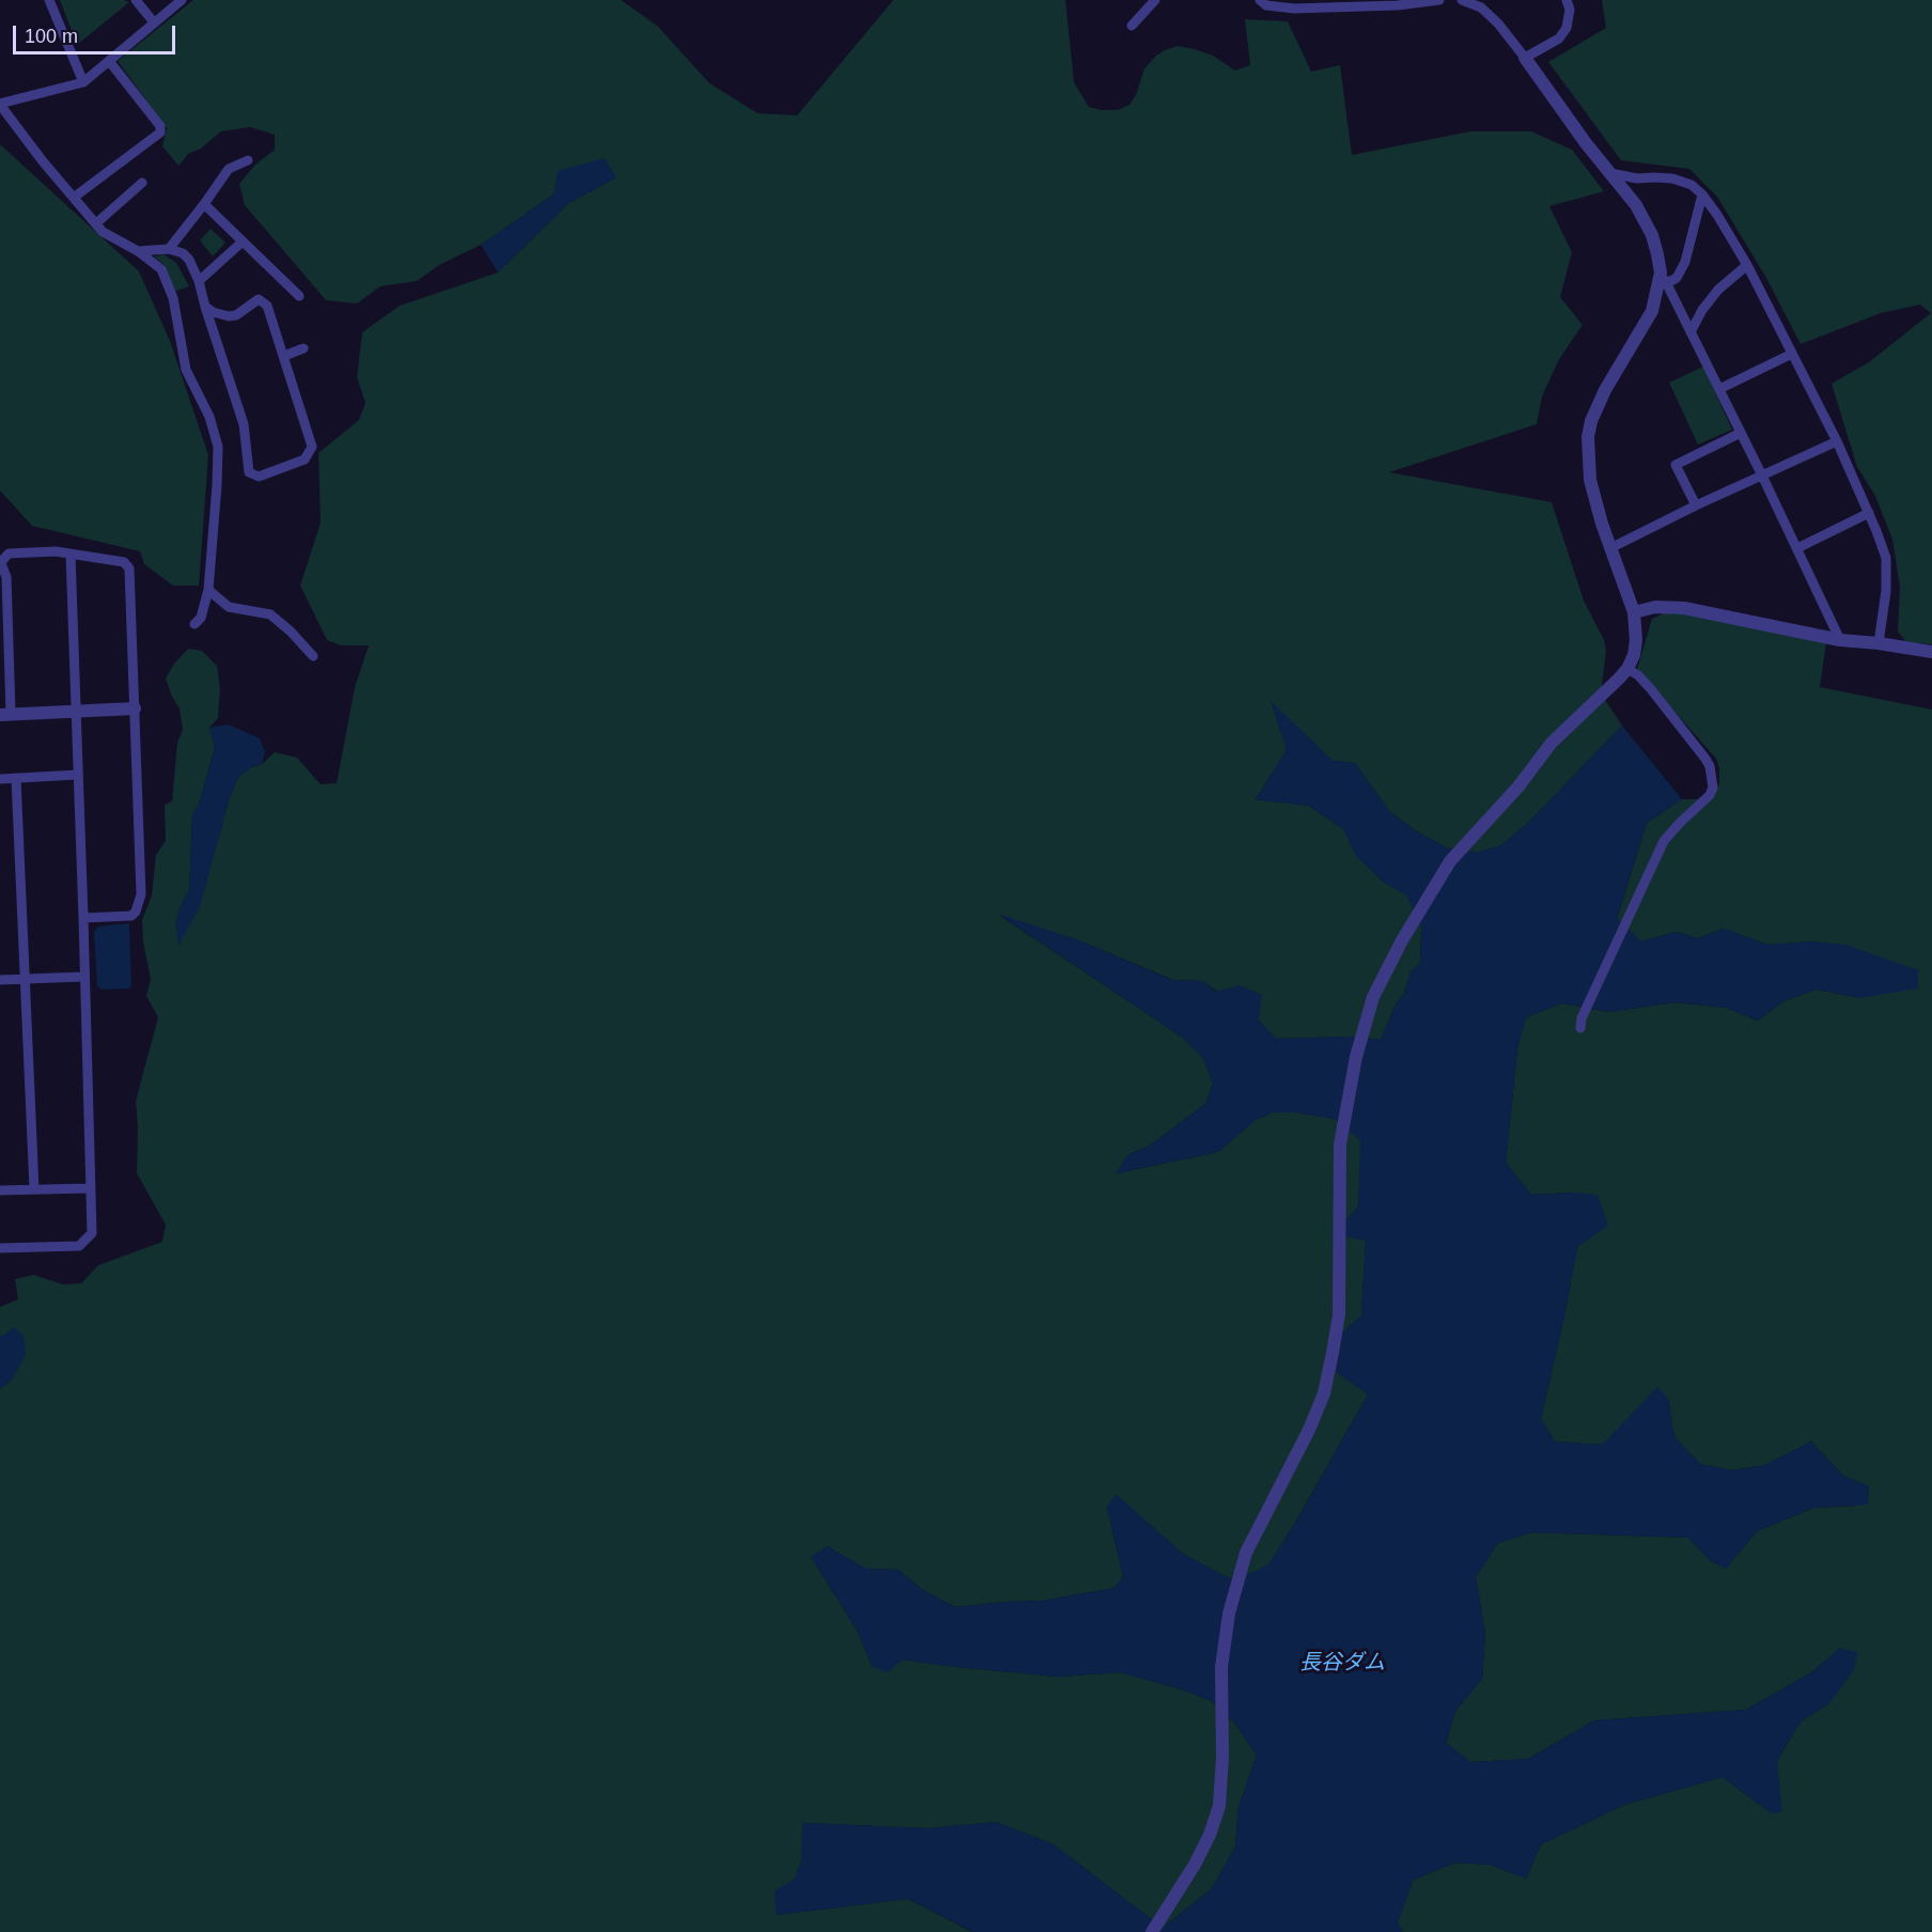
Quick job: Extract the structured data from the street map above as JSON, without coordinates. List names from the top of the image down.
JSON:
{
  "water": ["長谷ダム"],
  "scale_bar": "100 m"
}
